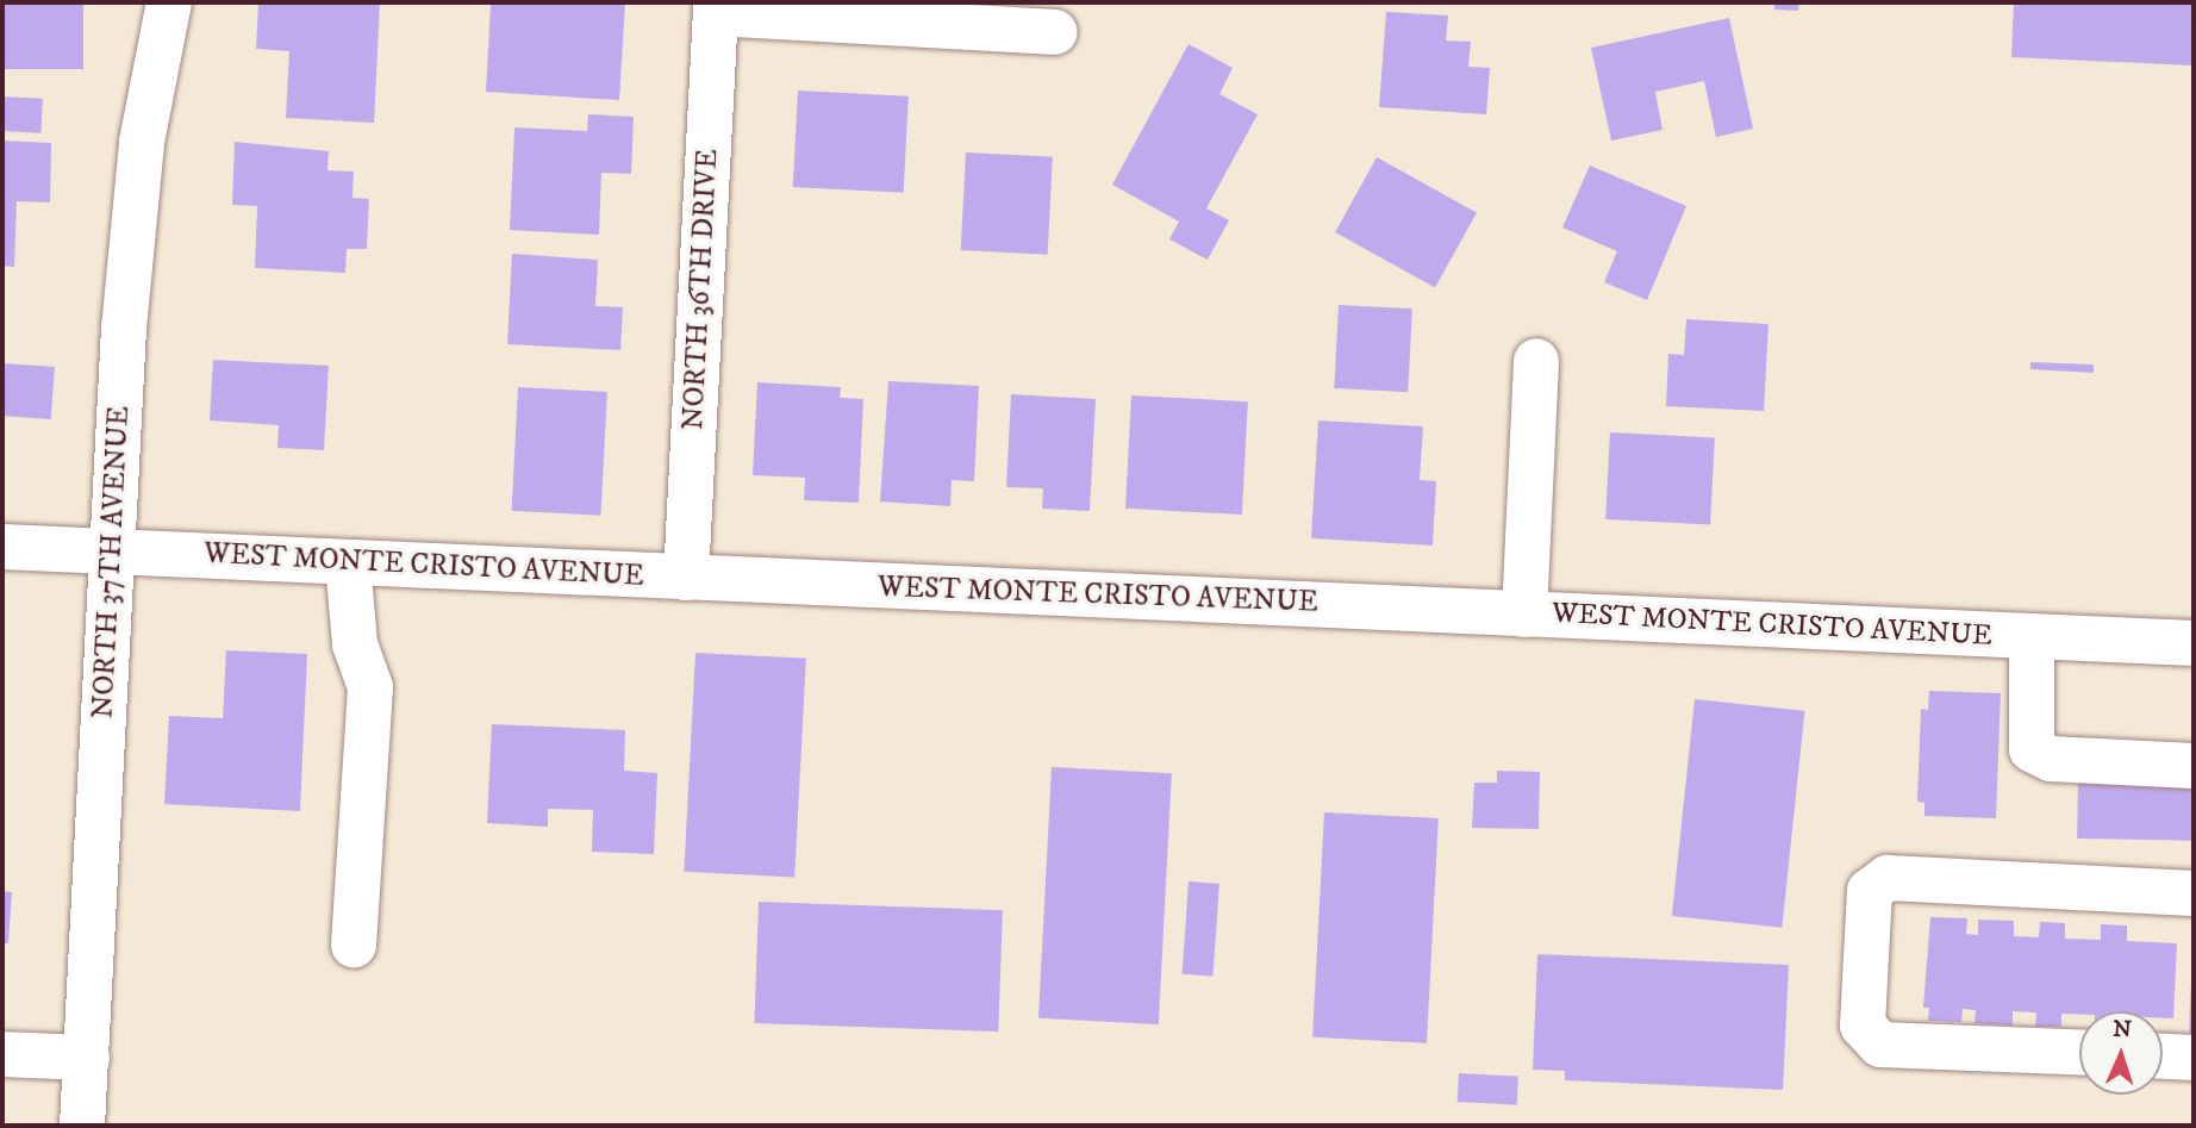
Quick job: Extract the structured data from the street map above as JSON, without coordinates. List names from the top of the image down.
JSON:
{
  "streets": {
    "street": ["NORTH 36TH DRIVE", "NORTH 37TH AVENUE", "WEST MONTE CRISTO AVENUE"]
  },
  "crossings": [
    ["NORTH 36TH DRIVE", "WEST MONTE CRISTO AVENUE"],
    ["NORTH 37TH AVENUE", "WEST MONTE CRISTO AVENUE"]
  ],
  "north": "top"
}
